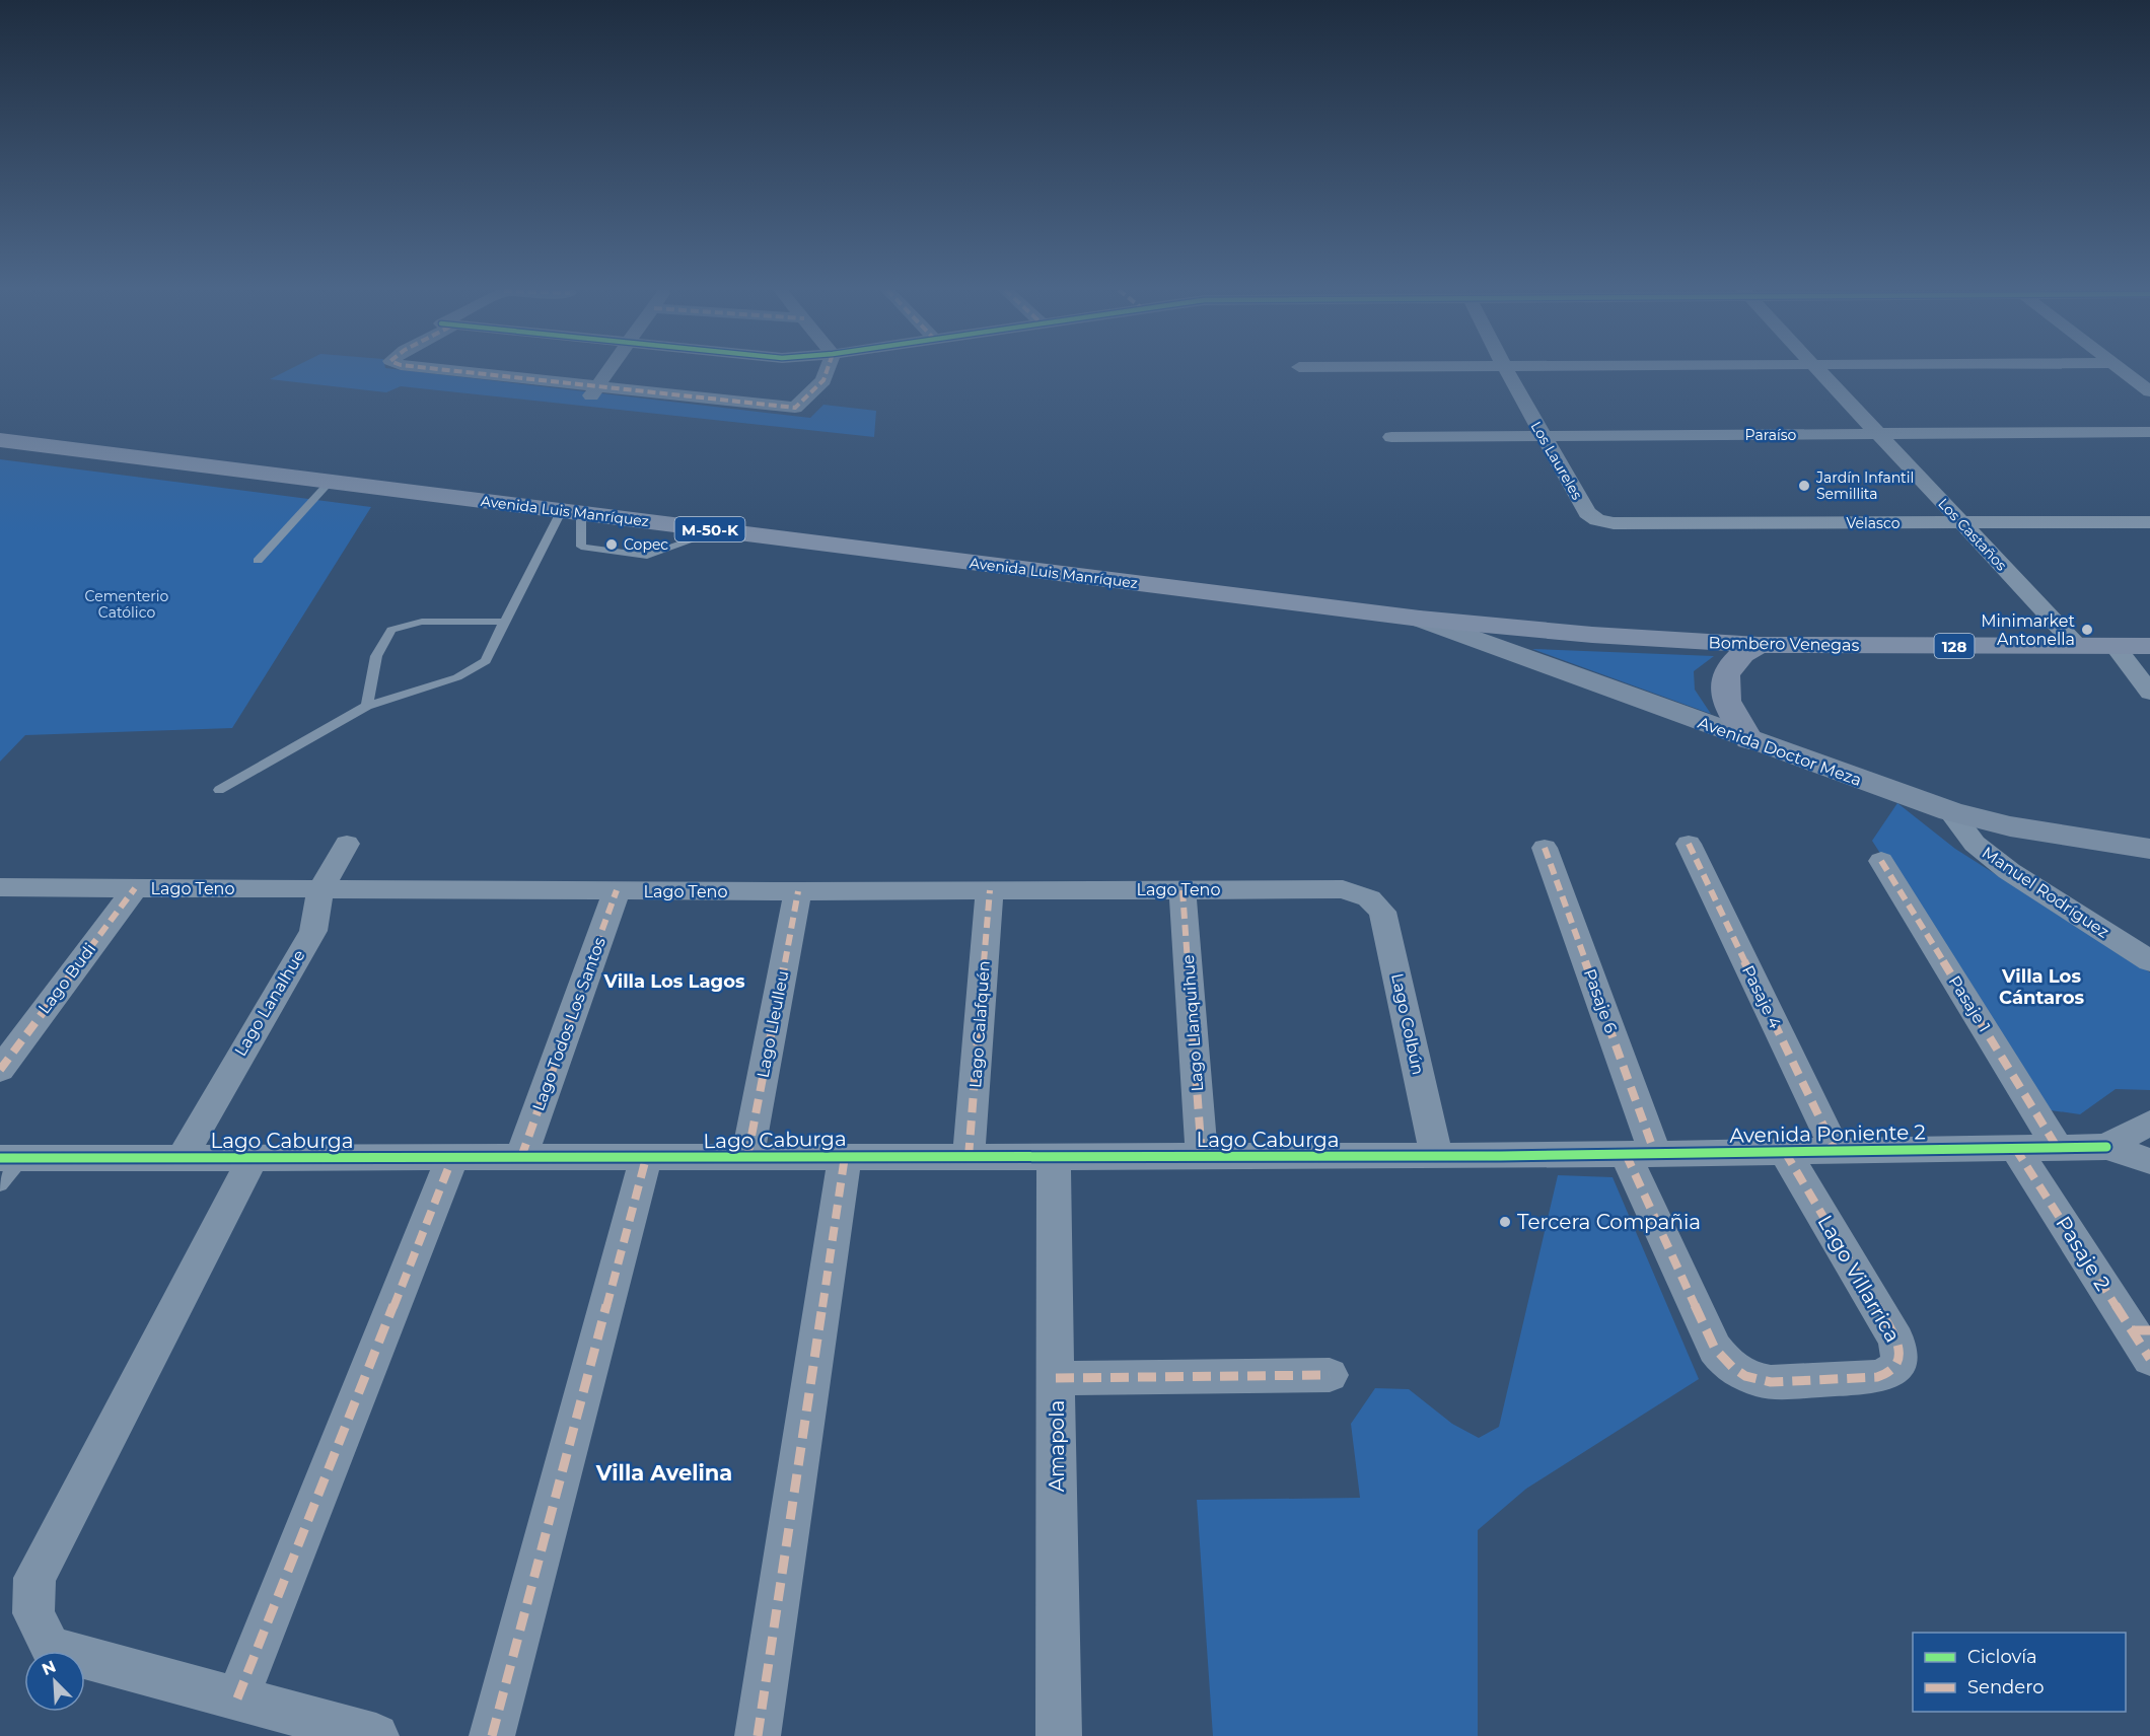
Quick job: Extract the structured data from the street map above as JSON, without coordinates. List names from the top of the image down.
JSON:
{
  "streets": {
    "main road": [
      "Avenida Luis Manríquez",
      "M-50-K",
      "Bombero Venegas",
      "128",
      "Avenida Doctor Meza"
    ],
    "street": [
      "Paraíso",
      "Los Laureles",
      "Velasco",
      "Los Castaños",
      "Lago Teno",
      "Manuel Rodríguez",
      "Lago Budi",
      "Pasaje 4",
      "Pasaje 6",
      "Lago Lanalhue",
      "Pasaje 1",
      "Lago Llanquihue",
      "Lago Todos Los Santos",
      "Lago Lleulleu",
      "Lago Calafquén",
      "Lago Colbún",
      "Avenida Poniente 2",
      "Lago Caburga",
      "Pasaje 2",
      "Lago Villarrica",
      "Amapola"
    ]
  },
  "crossings": [
    ["Paraíso", "Los Laureles"],
    ["Paraíso", "Los Castaños"],
    ["Los Laureles", "Velasco"],
    ["Avenida Luis Manríquez", "Bombero Venegas"],
    ["Avenida Luis Manríquez", "Avenida Doctor Meza"],
    ["Velasco", "Los Castaños"],
    ["Los Castaños", "Bombero Venegas"],
    ["Bombero Venegas", "Avenida Doctor Meza"],
    ["Avenida Doctor Meza", "Manuel Rodríguez"],
    ["Lago Teno", "Lago Budi"],
    ["Lago Teno", "Lago Lanalhue"],
    ["Lago Teno", "Lago Llanquihue"],
    ["Lago Teno", "Lago Todos Los Santos"],
    ["Lago Teno", "Lago Lleulleu"],
    ["Lago Teno", "Lago Calafquén"],
    ["Lago Teno", "Lago Colbún"],
    ["Pasaje 4", "Avenida Poniente 2"],
    ["Pasaje 6", "Avenida Poniente 2"],
    ["Pasaje 6", "Lago Villarrica"],
    ["Lago Lanalhue", "Lago Caburga"],
    ["Pasaje 1", "Avenida Poniente 2"],
    ["Lago Llanquihue", "Lago Caburga"],
    ["Lago Todos Los Santos", "Lago Caburga"],
    ["Lago Lleulleu", "Lago Caburga"],
    ["Lago Calafquén", "Lago Caburga"],
    ["Lago Colbún", "Lago Caburga"],
    ["Avenida Poniente 2", "Lago Caburga"],
    ["Avenida Poniente 2", "Pasaje 2"],
    ["Avenida Poniente 2", "Lago Villarrica"],
    ["Lago Caburga", "Amapola"]
  ],
  "districts": ["Villa Los Cántaros", "Villa Los Lagos", "Villa Avelina"],
  "parks": ["Cementerio Católico"],
  "places": [
    "Jardín Infantil Semillita",
    "Copec",
    "Minimarket Antonella",
    "Tercera Compañia"
  ],
  "legend": ["Ciclovía", "Sendero"],
  "north": "top left"
}
